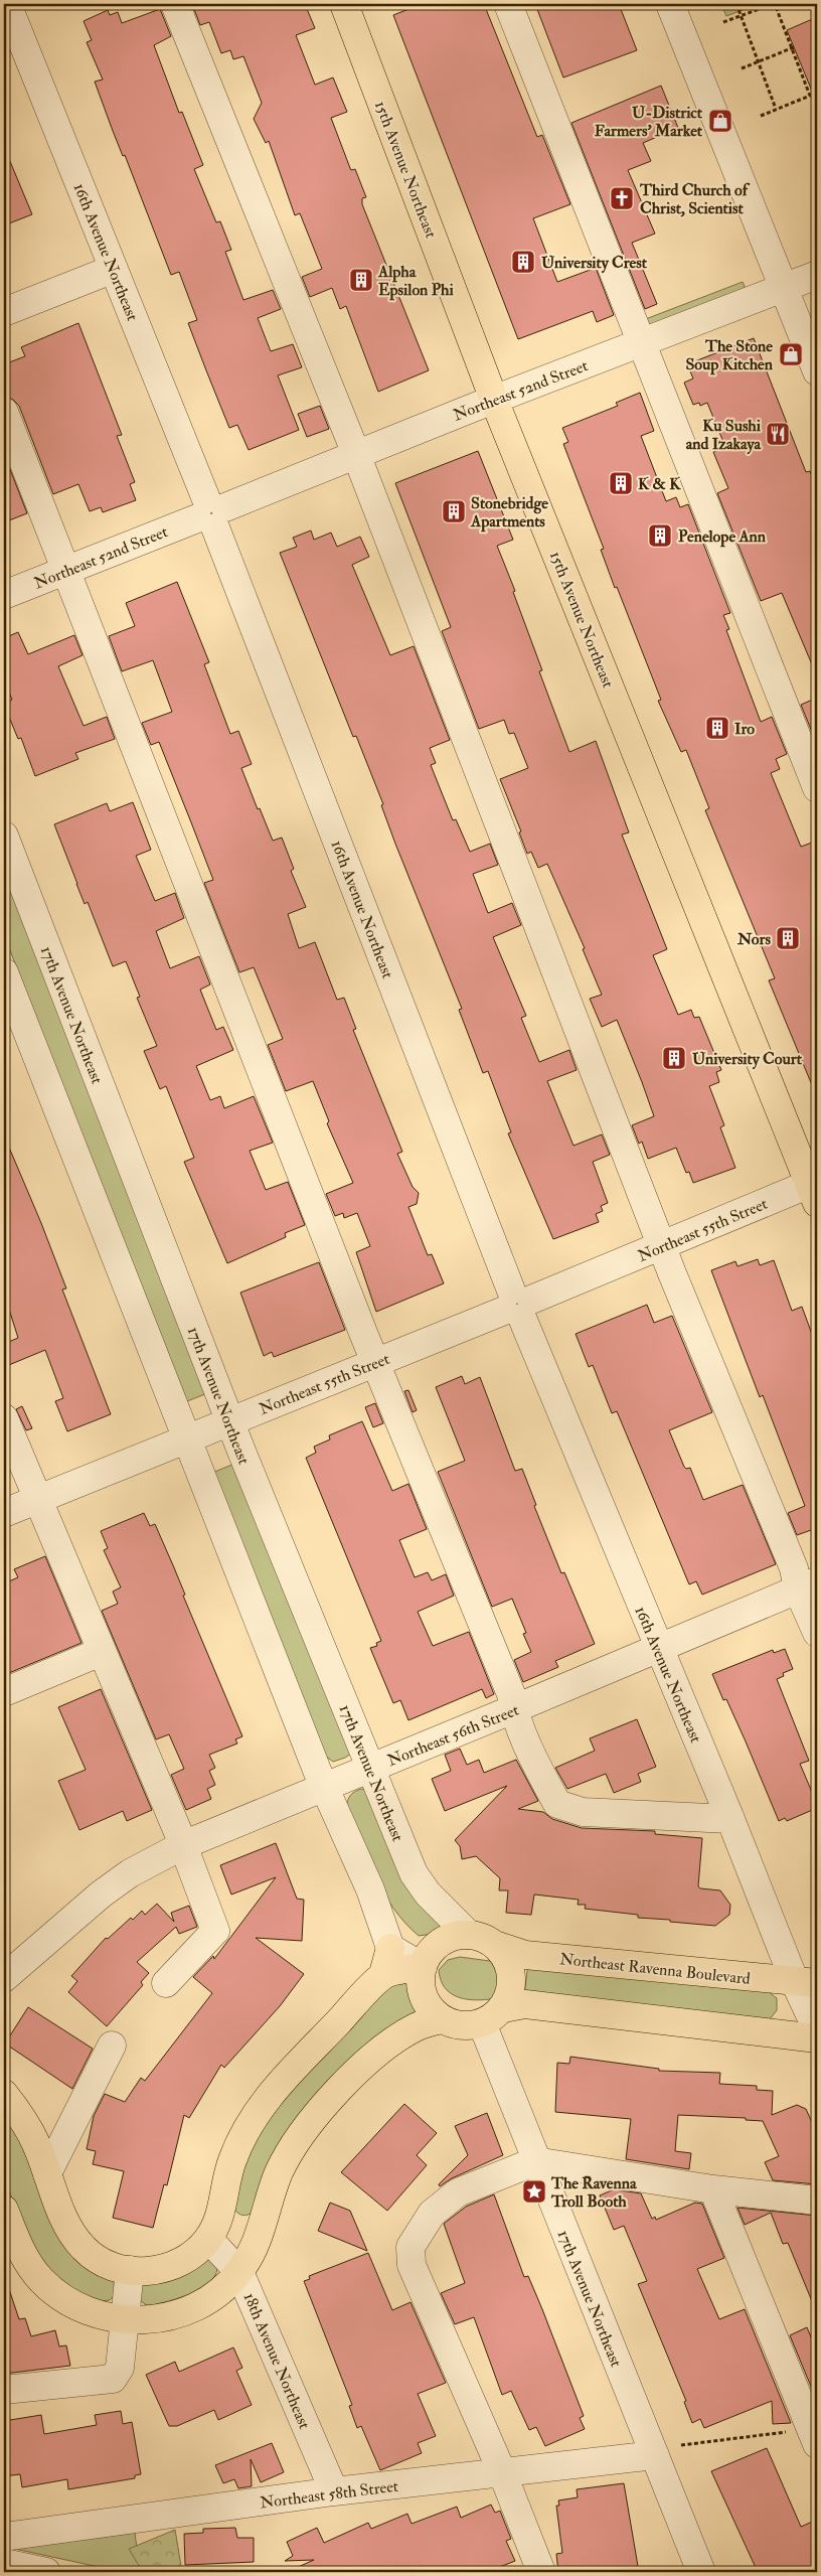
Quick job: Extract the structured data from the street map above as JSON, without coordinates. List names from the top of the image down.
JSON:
{
  "streets": {
    "main road": ["15th Avenue Northeast", "Northeast Ravenna Boulevard"],
    "street": [
      "16th Avenue Northeast",
      "Northeast 52nd Street",
      "17th Avenue Northeast",
      "Northeast 55th Street",
      "Northeast 56th Street",
      "18th Avenue Northeast",
      "Northeast 58th Street"
    ]
  },
  "crossings": [
    ["15th Avenue Northeast", "Northeast 52nd Street"],
    ["15th Avenue Northeast", "Northeast 55th Street"],
    ["16th Avenue Northeast", "Northeast 52nd Street"],
    ["16th Avenue Northeast", "Northeast 55th Street"],
    ["16th Avenue Northeast", "Northeast 56th Street"],
    ["16th Avenue Northeast", "Northeast Ravenna Boulevard"],
    ["17th Avenue Northeast", "Northeast 55th Street"],
    ["17th Avenue Northeast", "Northeast 56th Street"],
    ["17th Avenue Northeast", "Northeast Ravenna Boulevard"],
    ["17th Avenue Northeast", "Northeast 58th Street"],
    ["18th Avenue Northeast", "Northeast 58th Street"]
  ],
  "places": {
    "shop": ["U-District Farmers' Market", "The Stone Soup Kitchen"],
    "church": ["Third Church of Christ, Scientist"],
    "building": [
      "University Crest",
      "Alpha Epsilon Phi",
      "K & K",
      "Stonebridge Apartments",
      "Penelope Ann",
      "Iro",
      "Nors",
      "University Court"
    ],
    "restaurant": ["Ku Sushi and Izakaya"],
    "place": ["The Ravenna Troll Booth"]
  }
}
